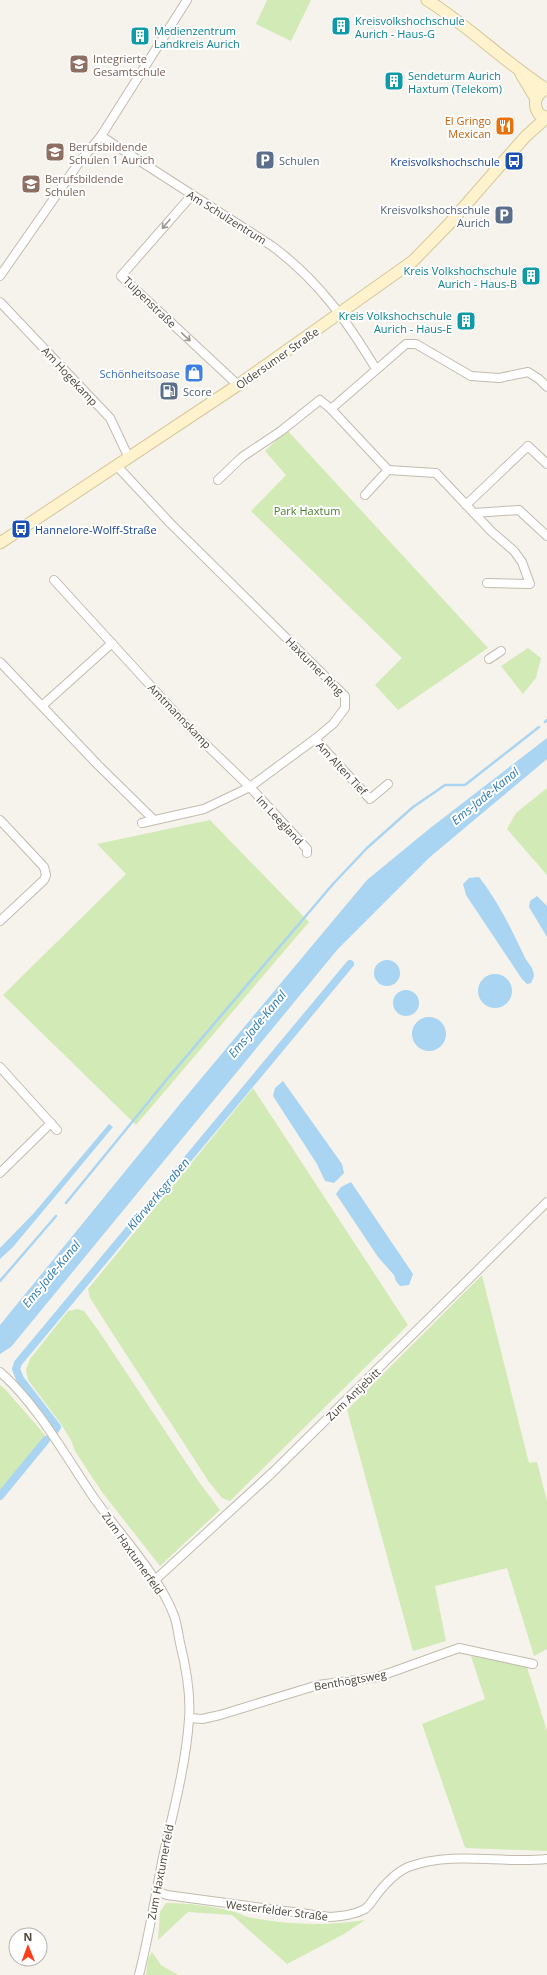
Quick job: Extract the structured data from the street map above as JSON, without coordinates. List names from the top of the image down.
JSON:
{
  "streets": {
    "main road": ["Oldersumer Straße"],
    "street": [
      "Am Schulzentrum",
      "Tulpenstraße",
      "Am Hogekamp",
      "Haxtumer Ring",
      "Amtmannskamp",
      "Am Alten Tief",
      "Im Leegland",
      "Zum Antjebitt",
      "Zum Haxtumerfeld",
      "Benthögtsweg",
      "Westerfelder Straße"
    ]
  },
  "crossings": [
    ["Am Schulzentrum", "Tulpenstraße"],
    ["Am Schulzentrum", "Oldersumer Straße"],
    ["Tulpenstraße", "Oldersumer Straße"],
    ["Oldersumer Straße", "Am Hogekamp"],
    ["Oldersumer Straße", "Haxtumer Ring"],
    ["Haxtumer Ring", "Amtmannskamp"],
    ["Haxtumer Ring", "Am Alten Tief"],
    ["Haxtumer Ring", "Im Leegland"],
    ["Amtmannskamp", "Im Leegland"],
    ["Zum Antjebitt", "Zum Haxtumerfeld"],
    ["Zum Haxtumerfeld", "Benthögtsweg"],
    ["Zum Haxtumerfeld", "Westerfelder Straße"]
  ],
  "water": ["Ems-Jade-Kanal", "Klärwerksgraben"],
  "parks": ["Park Haxtum"],
  "places": {
    "building": [
      "Kreisvolkshochschule Aurich - Haus-G",
      "Medienzentrum Landkreis Aurich",
      "Sendeturm Aurich Haxtum (Telekom)",
      "Kreis Volkshochschule Aurich - Haus-B",
      "Kreis Volkshochschule Aurich - Haus-E"
    ],
    "school or university": ["Integrierte Gesamtschule", "Berufsbildende Schulen 1 Aurich", "Berufsbildende Schulen"],
    "restaurant": ["El Gringo Mexican"],
    "parking": ["Schulen", "Kreisvolkshochschule Aurich"],
    "bus stop": ["Kreisvolkshochschule", "Hannelore-Wolff-Straße"],
    "shop": ["Schönheitsoase"],
    "fuel station": ["Score"]
  },
  "north": "top"
}
